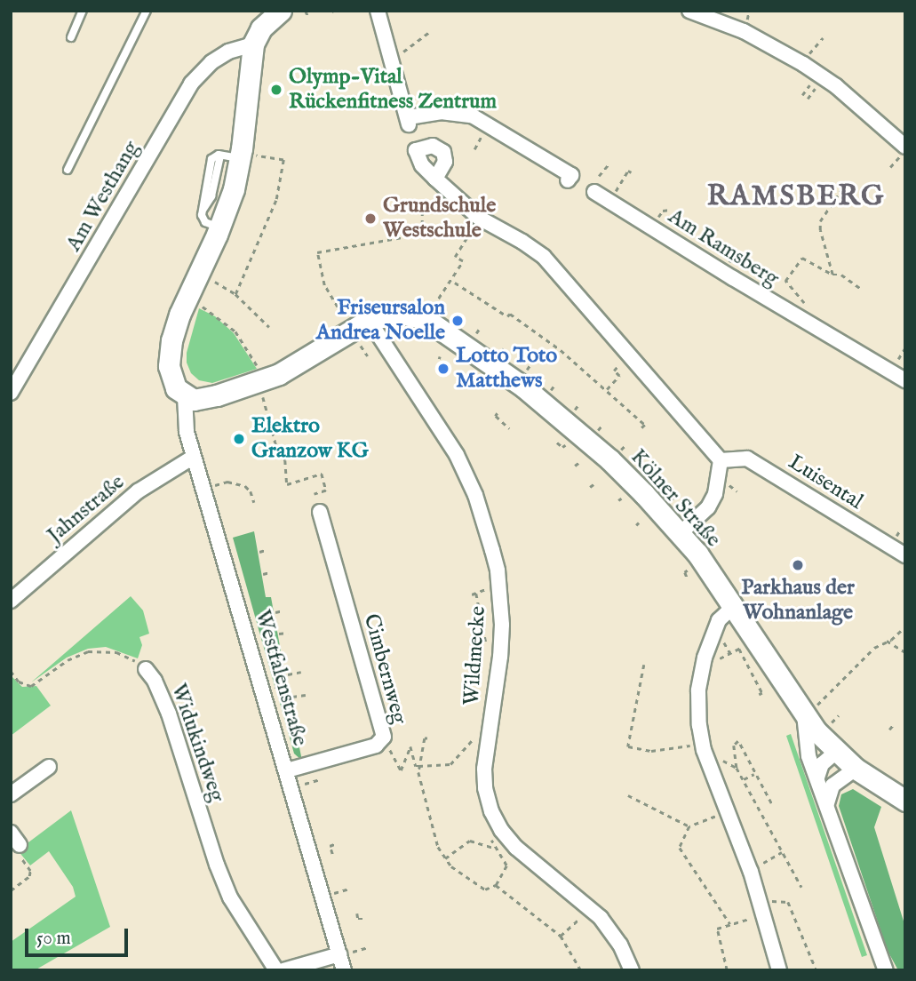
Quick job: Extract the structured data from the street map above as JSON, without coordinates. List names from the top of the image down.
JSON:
{
  "streets": {
    "main road": ["Kölner Straße"],
    "street": [
      "Am Westhang",
      "Am Ramsberg",
      "Luisental",
      "Jahnstraße",
      "Wildmecke",
      "Cimbernweg",
      "Westfalenstraße",
      "Widukindweg"
    ]
  },
  "crossings": [
    ["Kölner Straße", "Wildmecke"],
    ["Kölner Straße", "Westfalenstraße"],
    ["Jahnstraße", "Westfalenstraße"],
    ["Cimbernweg", "Westfalenstraße"]
  ],
  "districts": ["RAMSBERG"],
  "places": [
    "Olymp-Vital Rückenfitness Zentrum",
    "Grundschule Westschule",
    "Friseursalon Andrea Noelle",
    "Lotto Toto Matthews",
    "Elektro Granzow KG",
    "Parkhaus der Wohnanlage"
  ],
  "scale_bar": "50 m"
}
